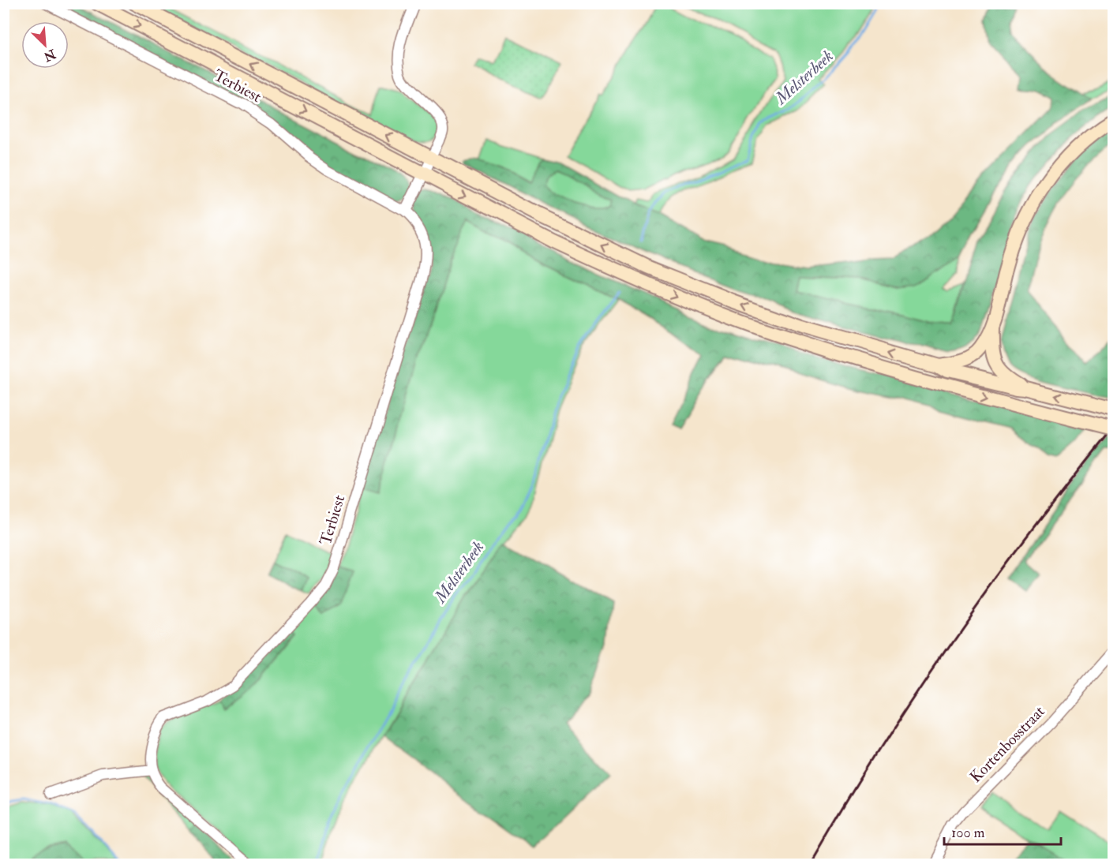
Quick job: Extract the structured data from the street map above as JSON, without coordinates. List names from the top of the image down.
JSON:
{
  "streets": {
    "street": ["Terbiest", "Kortenbosstraat"]
  },
  "water": ["Melsterbeek"],
  "scale_bar": "100 m",
  "north": "bottom right"
}
